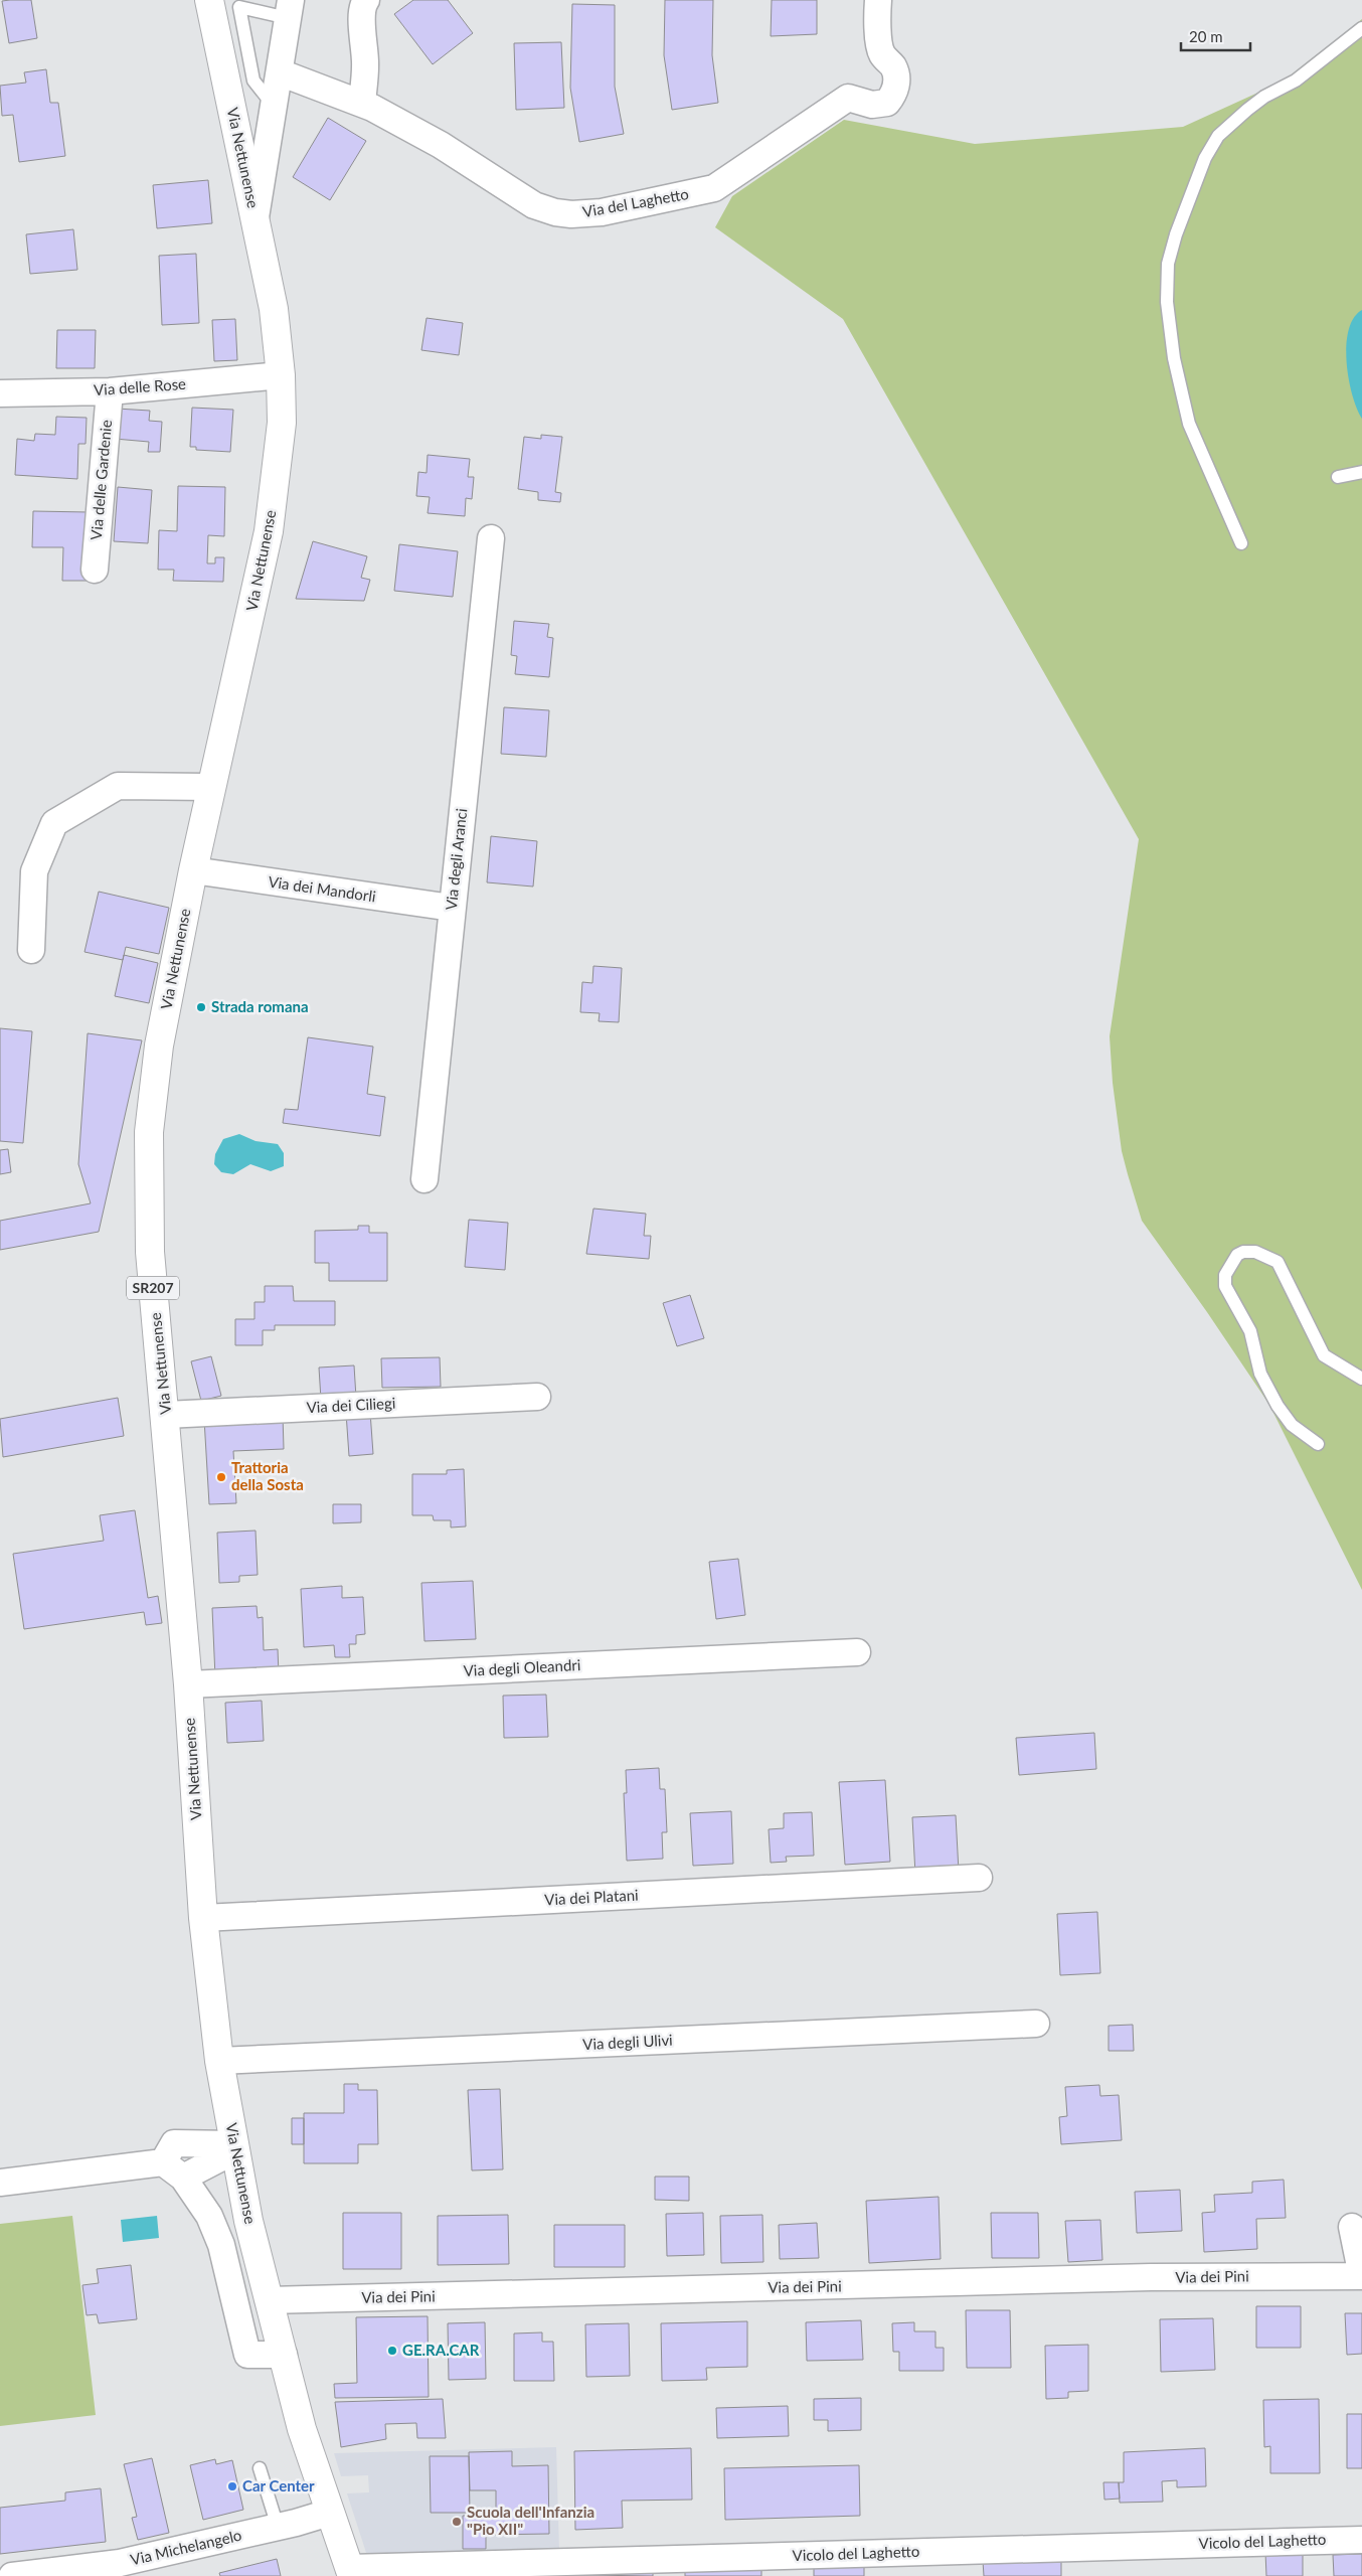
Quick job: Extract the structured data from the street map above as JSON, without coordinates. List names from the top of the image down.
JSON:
{
  "streets": {
    "main road": ["Via Nettunense", "SR207"],
    "street": [
      "Via del Laghetto",
      "Via delle Rose",
      "Via delle Gardenie",
      "Via degli Aranci",
      "Via dei Mandorli",
      "Via dei Ciliegi",
      "Via degli Oleandri",
      "Via dei Platani",
      "Via degli Ulivi",
      "Via dei Pini",
      "Vicolo del Laghetto",
      "Via Michelangelo"
    ]
  },
  "crossings": [
    ["Via Nettunense", "Via delle Rose"],
    ["Via Nettunense", "Via dei Mandorli"],
    ["Via Nettunense", "Via dei Ciliegi"],
    ["Via Nettunense", "Via degli Oleandri"],
    ["Via Nettunense", "Via dei Platani"],
    ["Via Nettunense", "Via degli Ulivi"],
    ["Via Nettunense", "Via dei Pini"],
    ["Via Nettunense", "Vicolo del Laghetto"],
    ["Via Nettunense", "Via Michelangelo"],
    ["Via delle Rose", "Via delle Gardenie"],
    ["Via degli Aranci", "Via dei Mandorli"]
  ],
  "places": [
    "Strada romana",
    "Trattoria della Sosta",
    "GE.RA.CAR",
    "Car Center",
    "Scuola dell'Infanzia \"Pio XII\""
  ],
  "scale_bar": "20 m"
}
